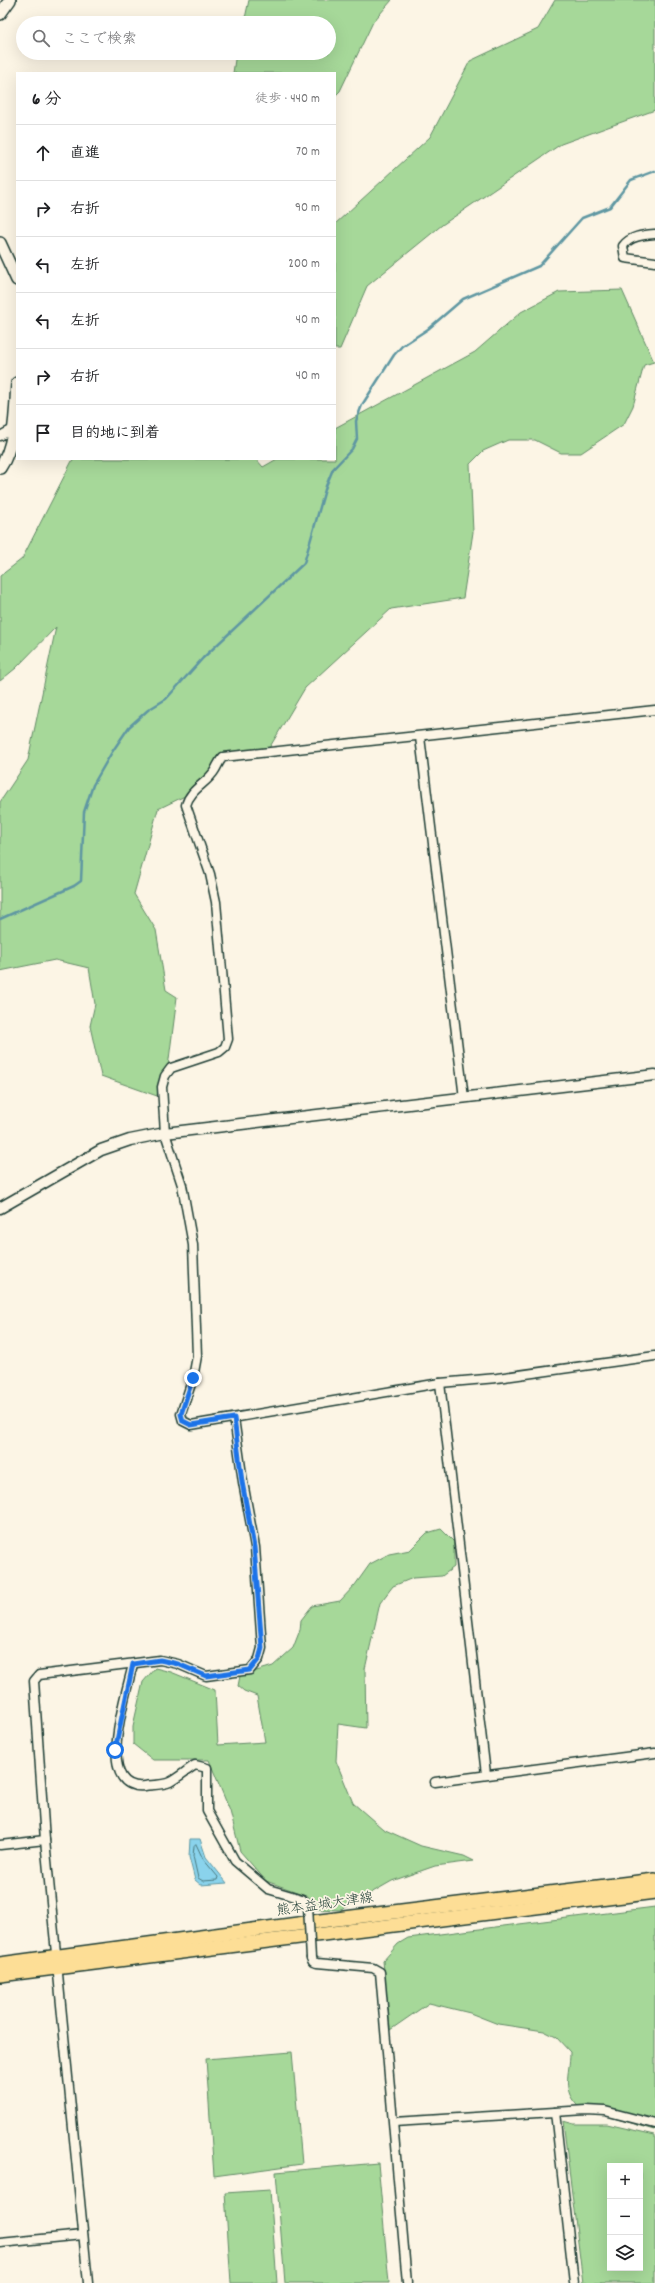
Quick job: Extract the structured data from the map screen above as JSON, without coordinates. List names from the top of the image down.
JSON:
{
  "streets": {
    "main road": ["熊本益城大津線"]
  },
  "page": {
    "search": "ここで検索",
    "heading": ["6 分", "徒歩 · 440 m"],
    "list": [
      ["直進", "70 m"],
      ["右折", "90 m"],
      ["左折", "200 m"],
      ["左折", "40 m"],
      ["右折", "40 m"],
      "目的地に到着"
    ],
    "map_buttons": ["+", "−"]
  }
}
